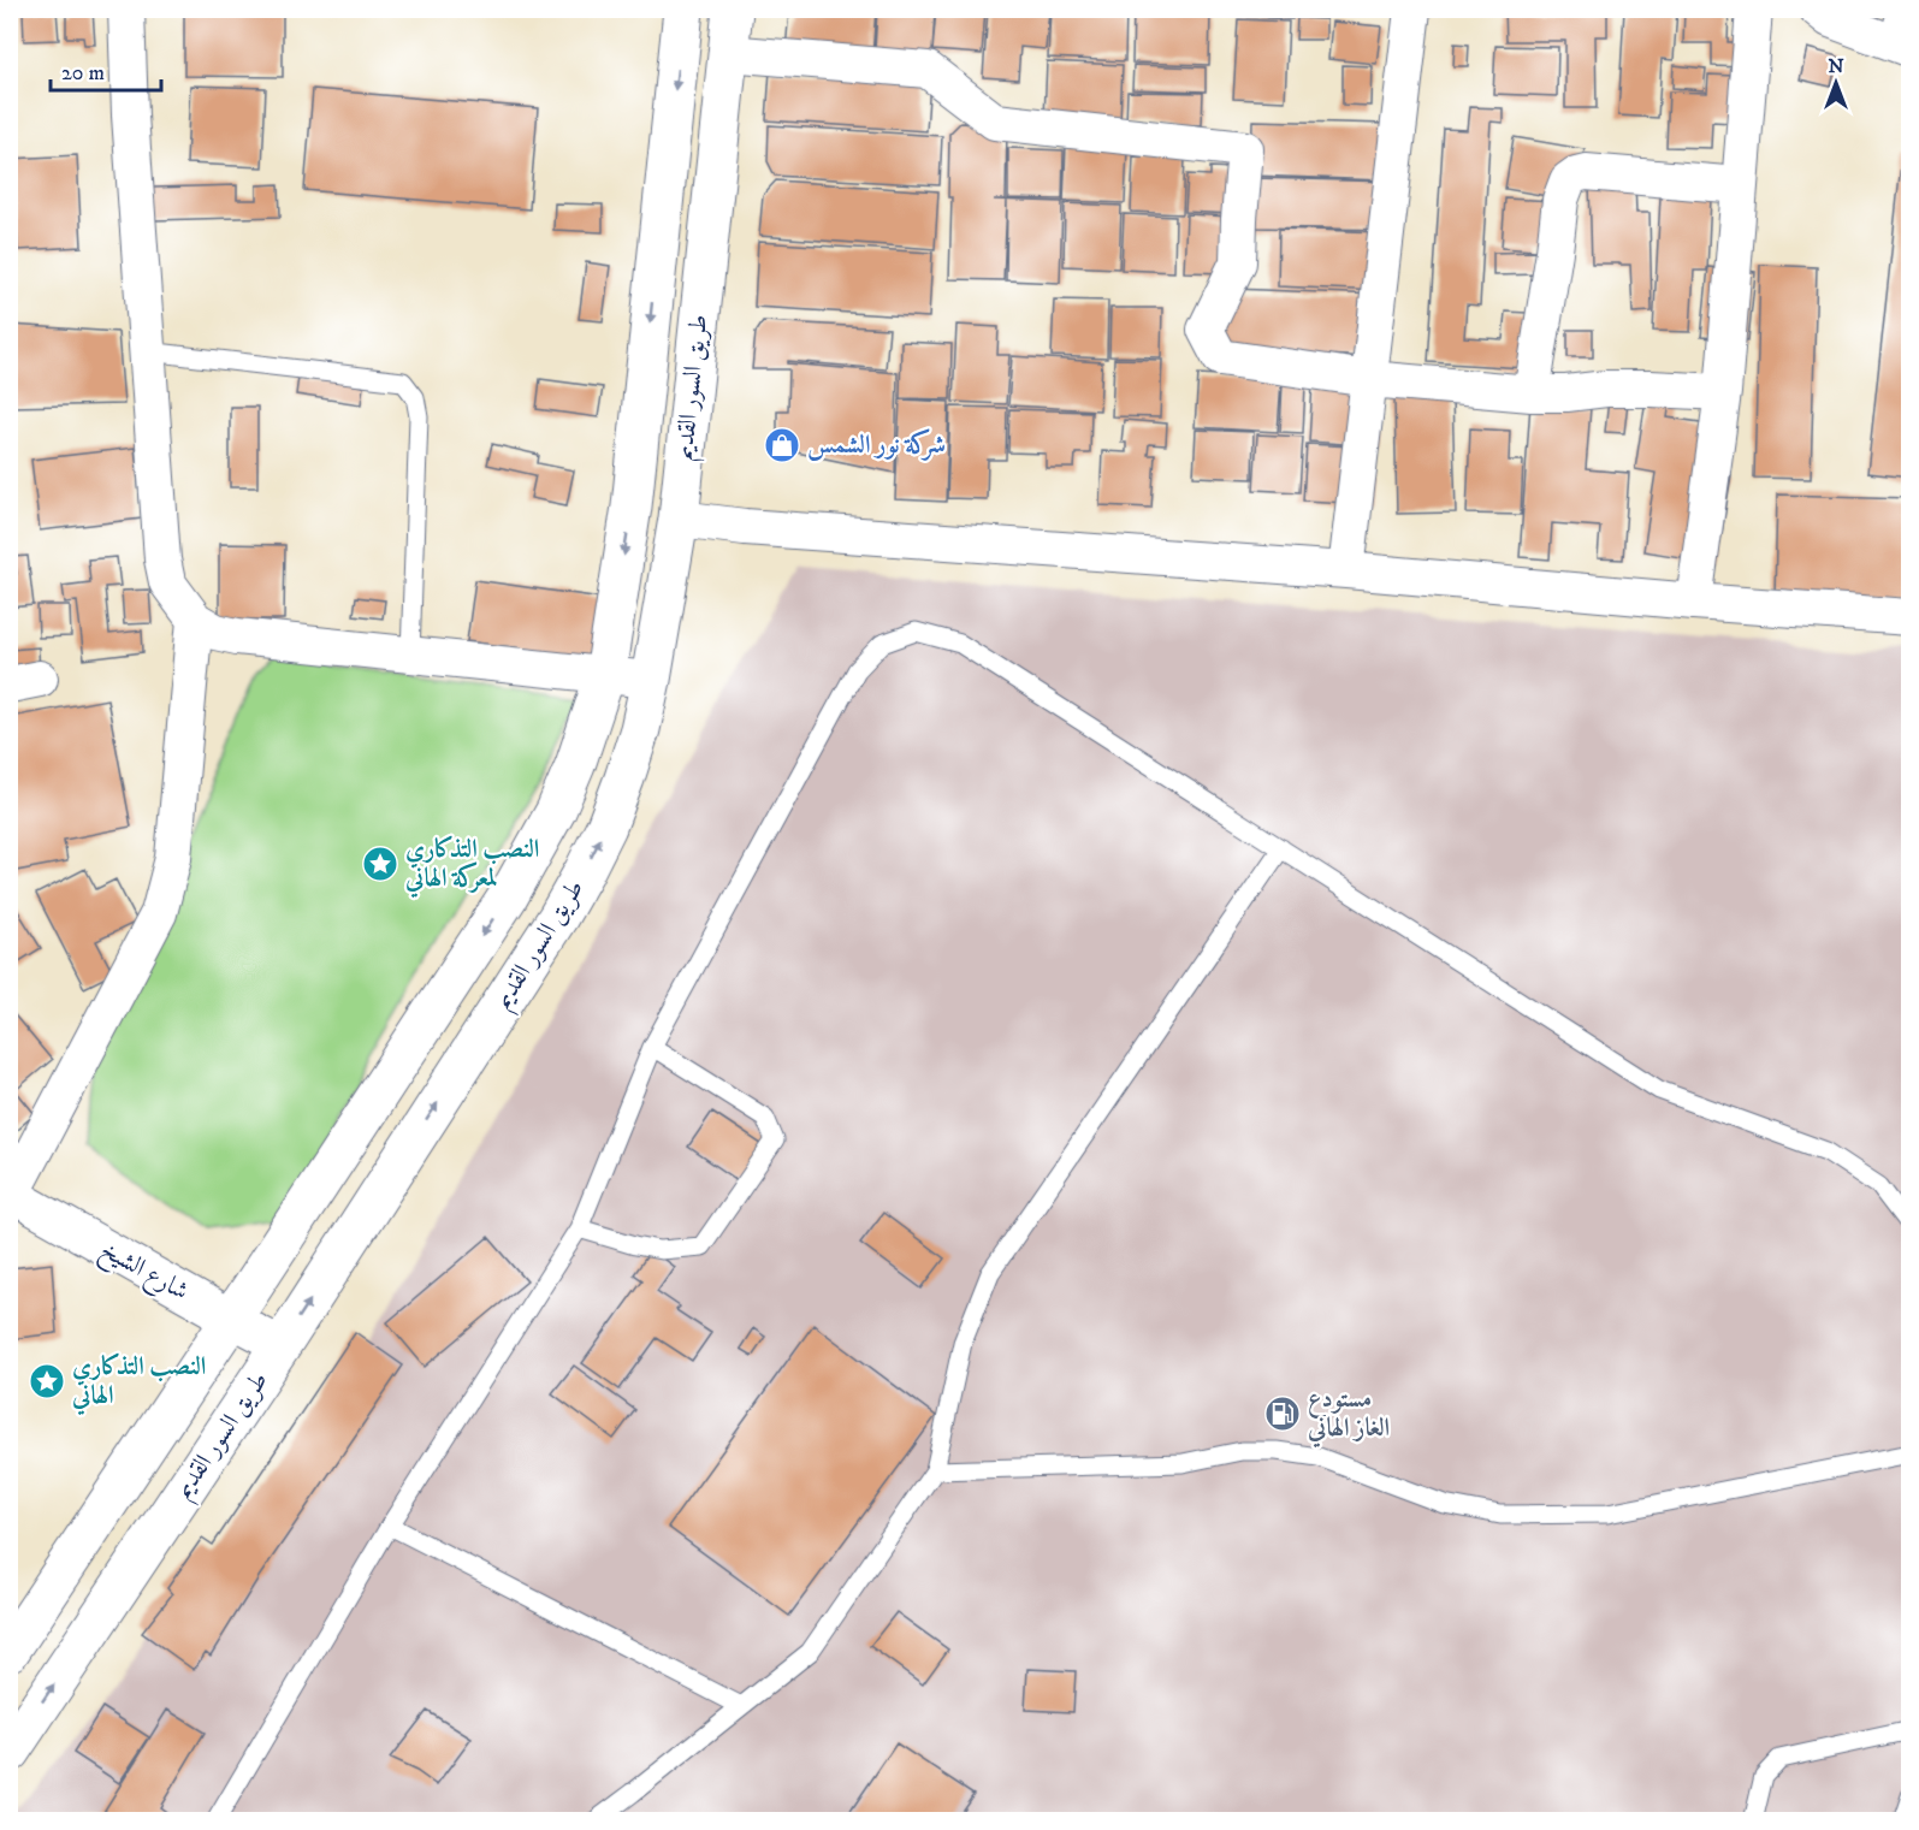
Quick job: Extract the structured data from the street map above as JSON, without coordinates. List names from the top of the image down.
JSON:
{
  "streets": {
    "main road": ["طريق السور القديم"],
    "street": ["شارع الشيخ"]
  },
  "crossings": [
    ["طريق السور القديم", "شارع الشيخ"]
  ],
  "places": {
    "shop": ["شركة نور الشمس"],
    "place": ["النصب التذكاري لمعركة الهاني", "النصب التذكاري الهاني"],
    "fuel station": ["مستودع الغاز الهاني"]
  },
  "scale_bar": "20 m",
  "north": "top"
}
